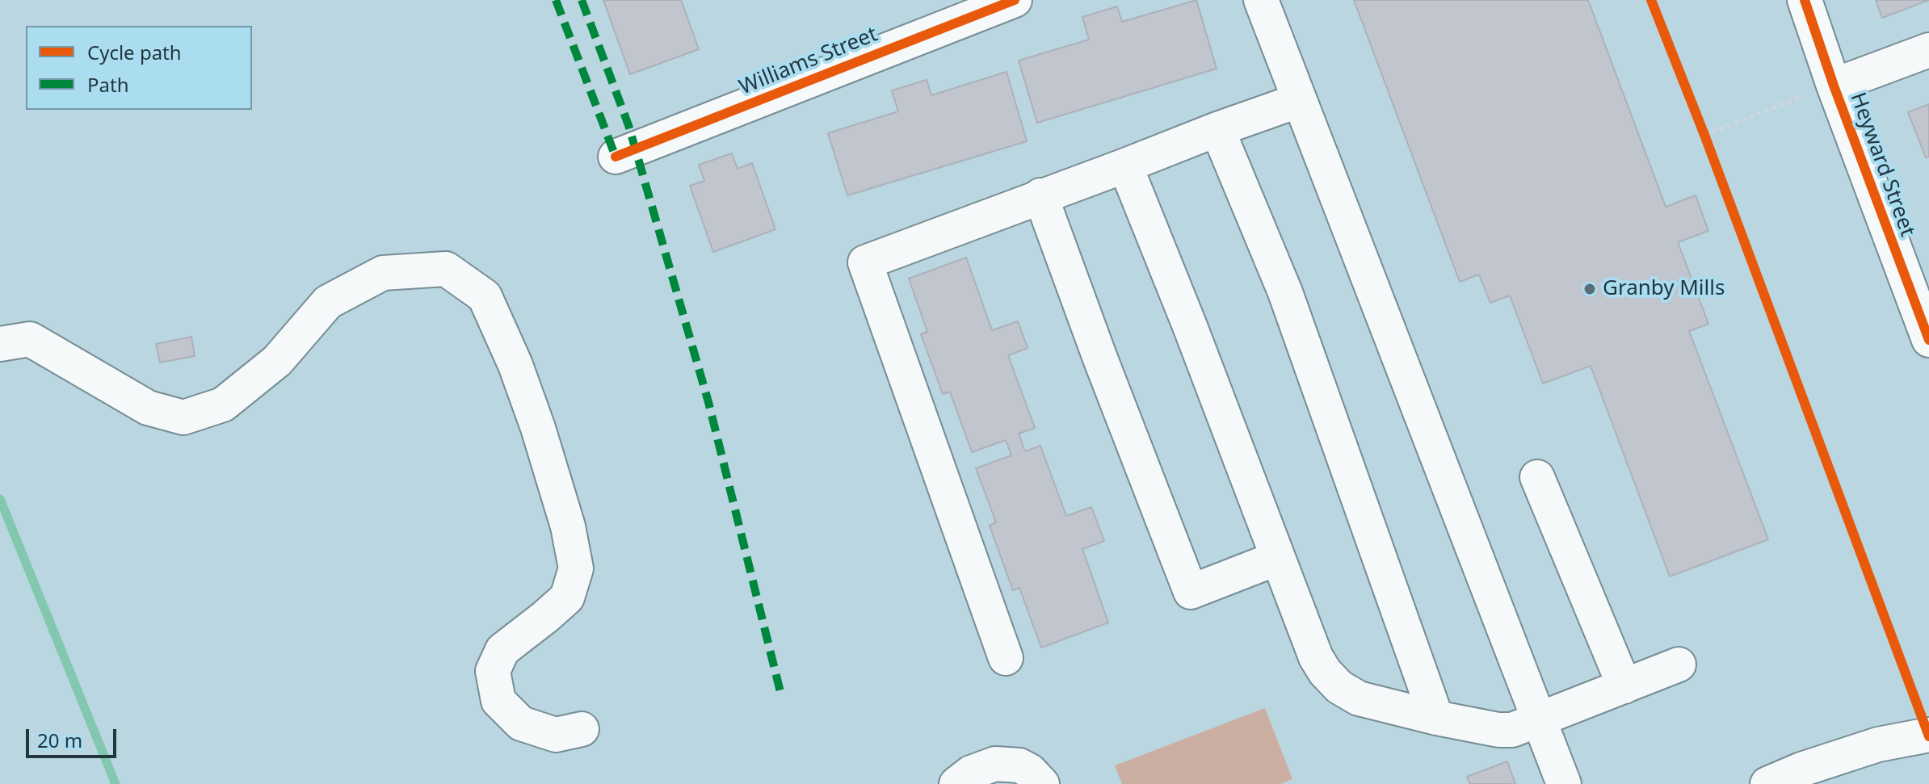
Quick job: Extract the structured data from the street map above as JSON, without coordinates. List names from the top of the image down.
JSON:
{
  "streets": {
    "street": ["Williams Street", "Heyward Street"]
  },
  "places": ["Granby Mills"],
  "legend": ["Cycle path", "Path"],
  "scale_bar": "20 m"
}
